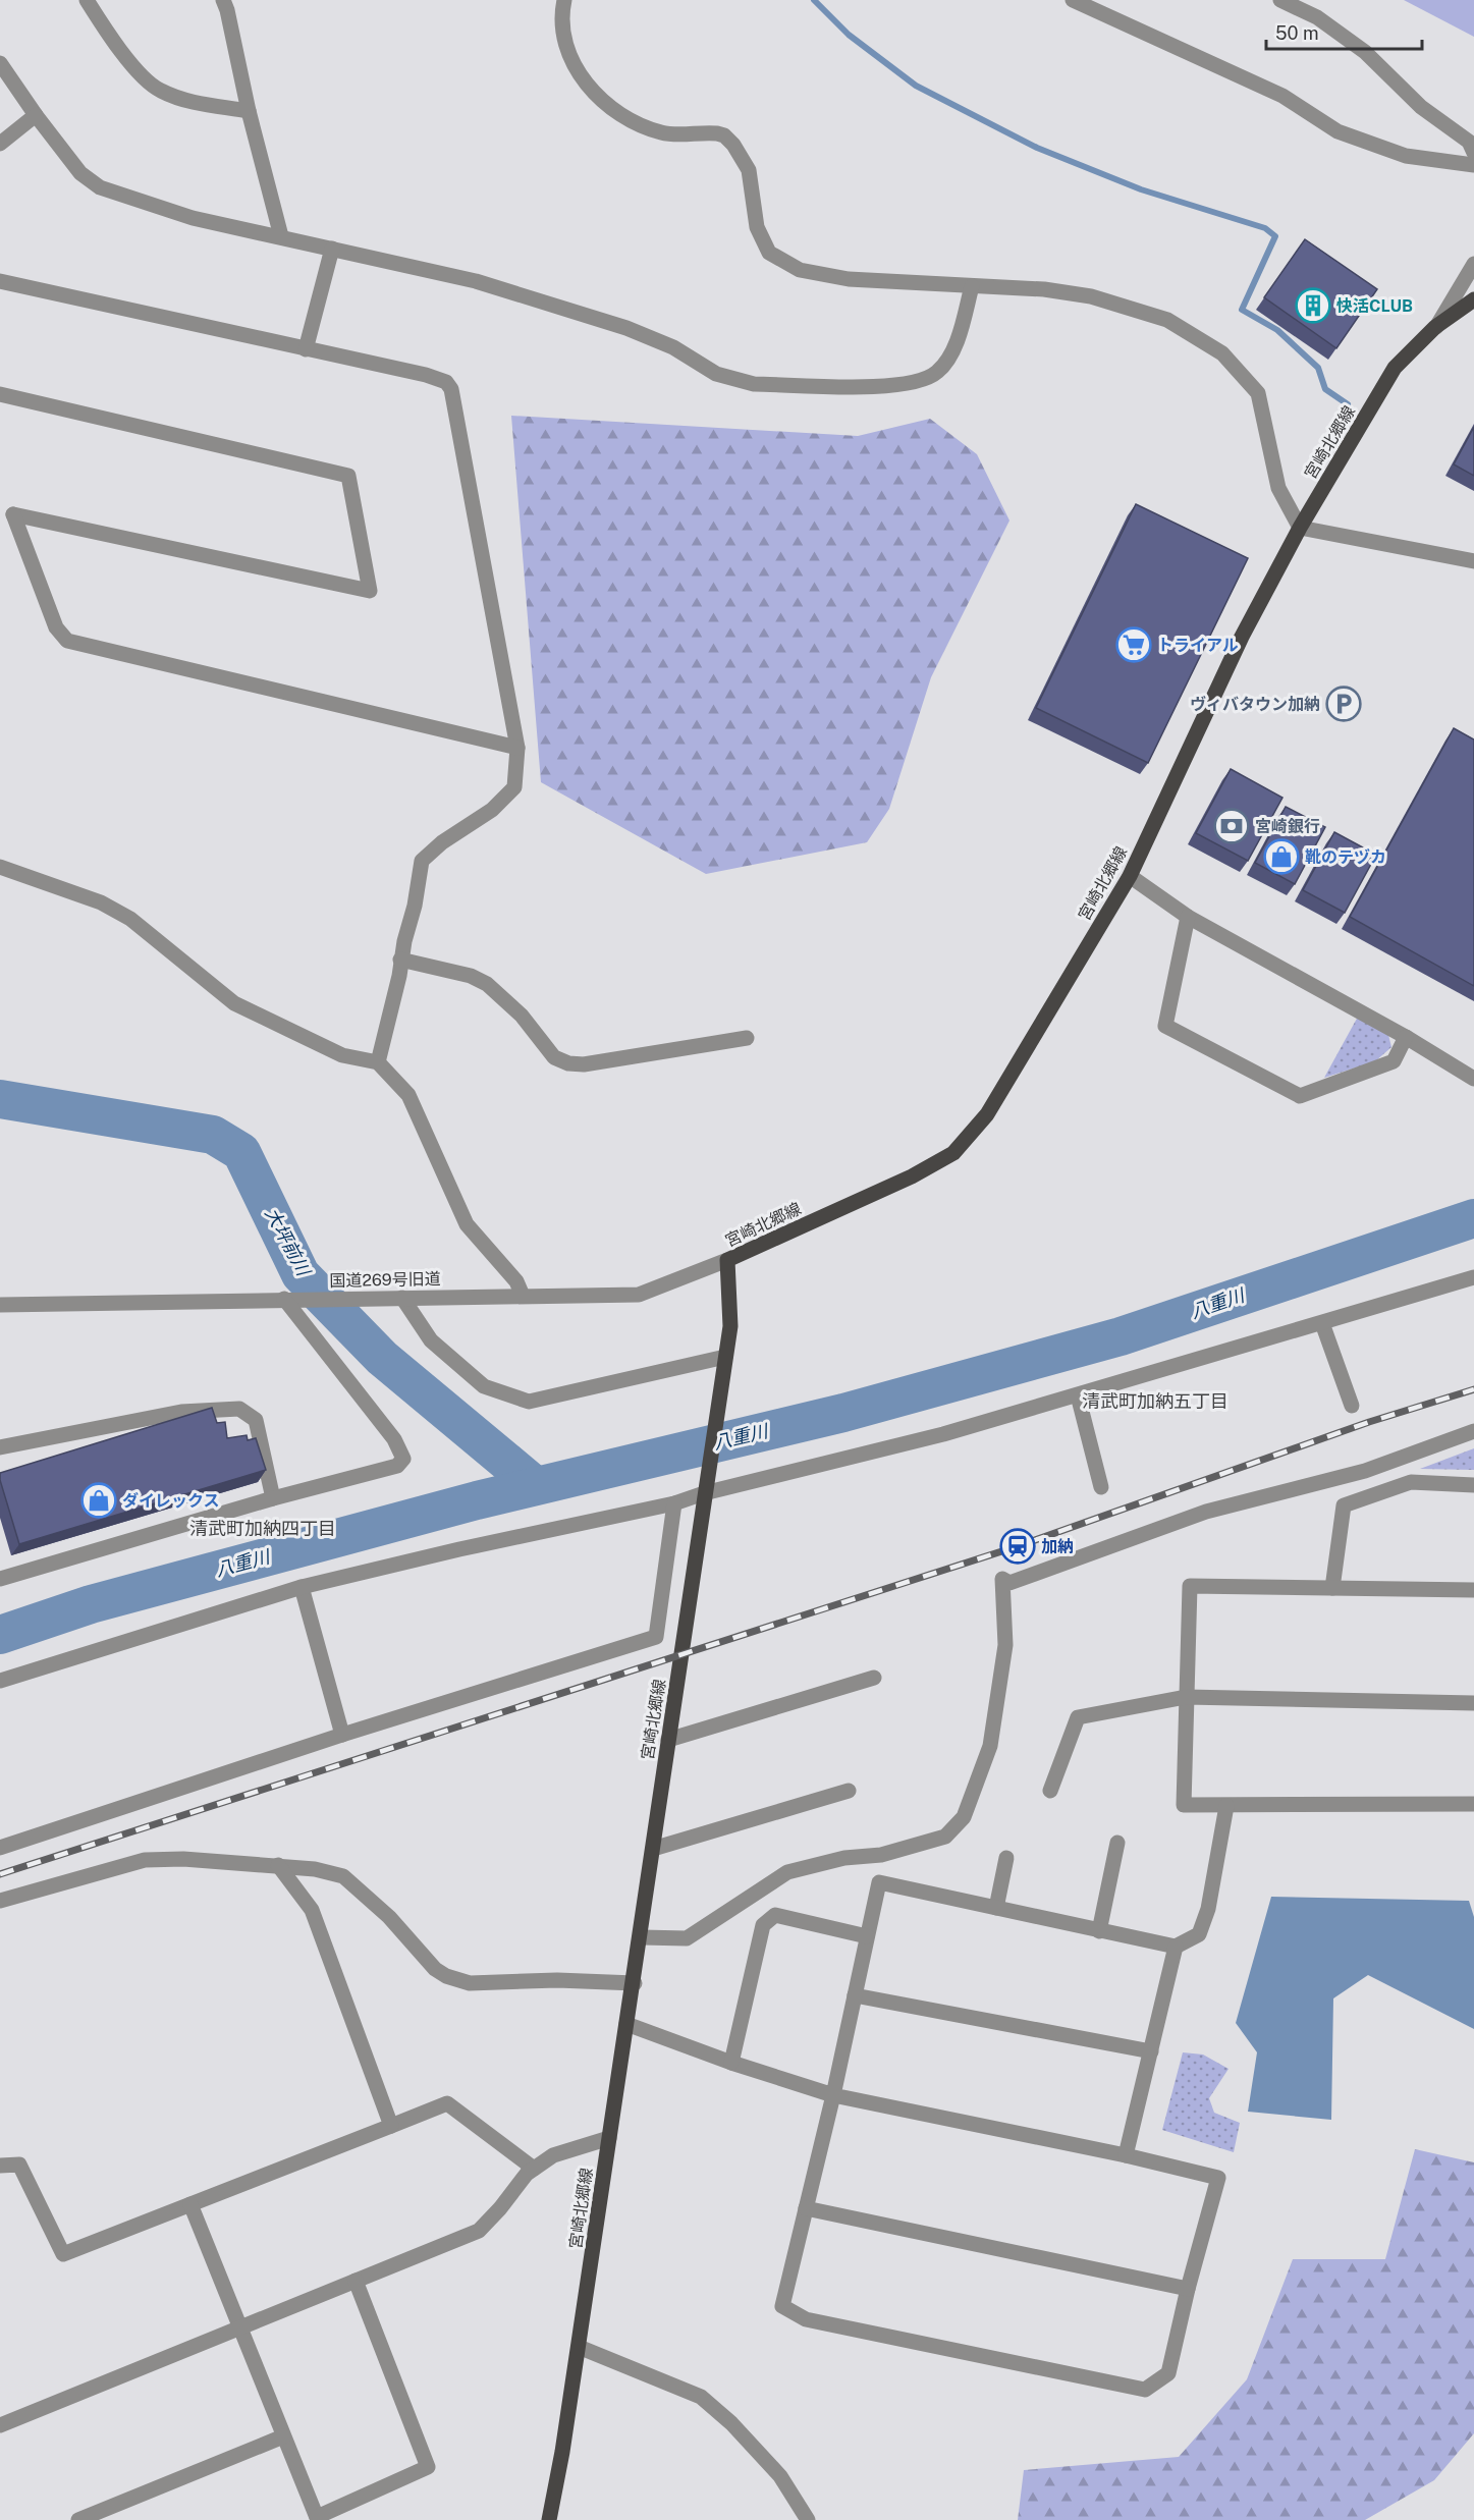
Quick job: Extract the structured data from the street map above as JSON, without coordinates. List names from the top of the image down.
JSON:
{
  "streets": {
    "main road": ["宮崎北郷線"],
    "street": ["国道269号旧道"]
  },
  "crossings": [
    ["宮崎北郷線", "国道269号旧道"]
  ],
  "districts": ["清武町加納五丁目", "清武町加納四丁目"],
  "water": ["大坪前川", "八重川"],
  "places": {
    "building": ["快活CLUB"],
    "supermarket": ["トライアル"],
    "parking": ["ヴィバタウン加納"],
    "bank": ["宮崎銀行"],
    "shop": ["靴のテヅカ", "ダイレックス"],
    "station": ["加納"]
  },
  "scale_bar": "50 m"
}
